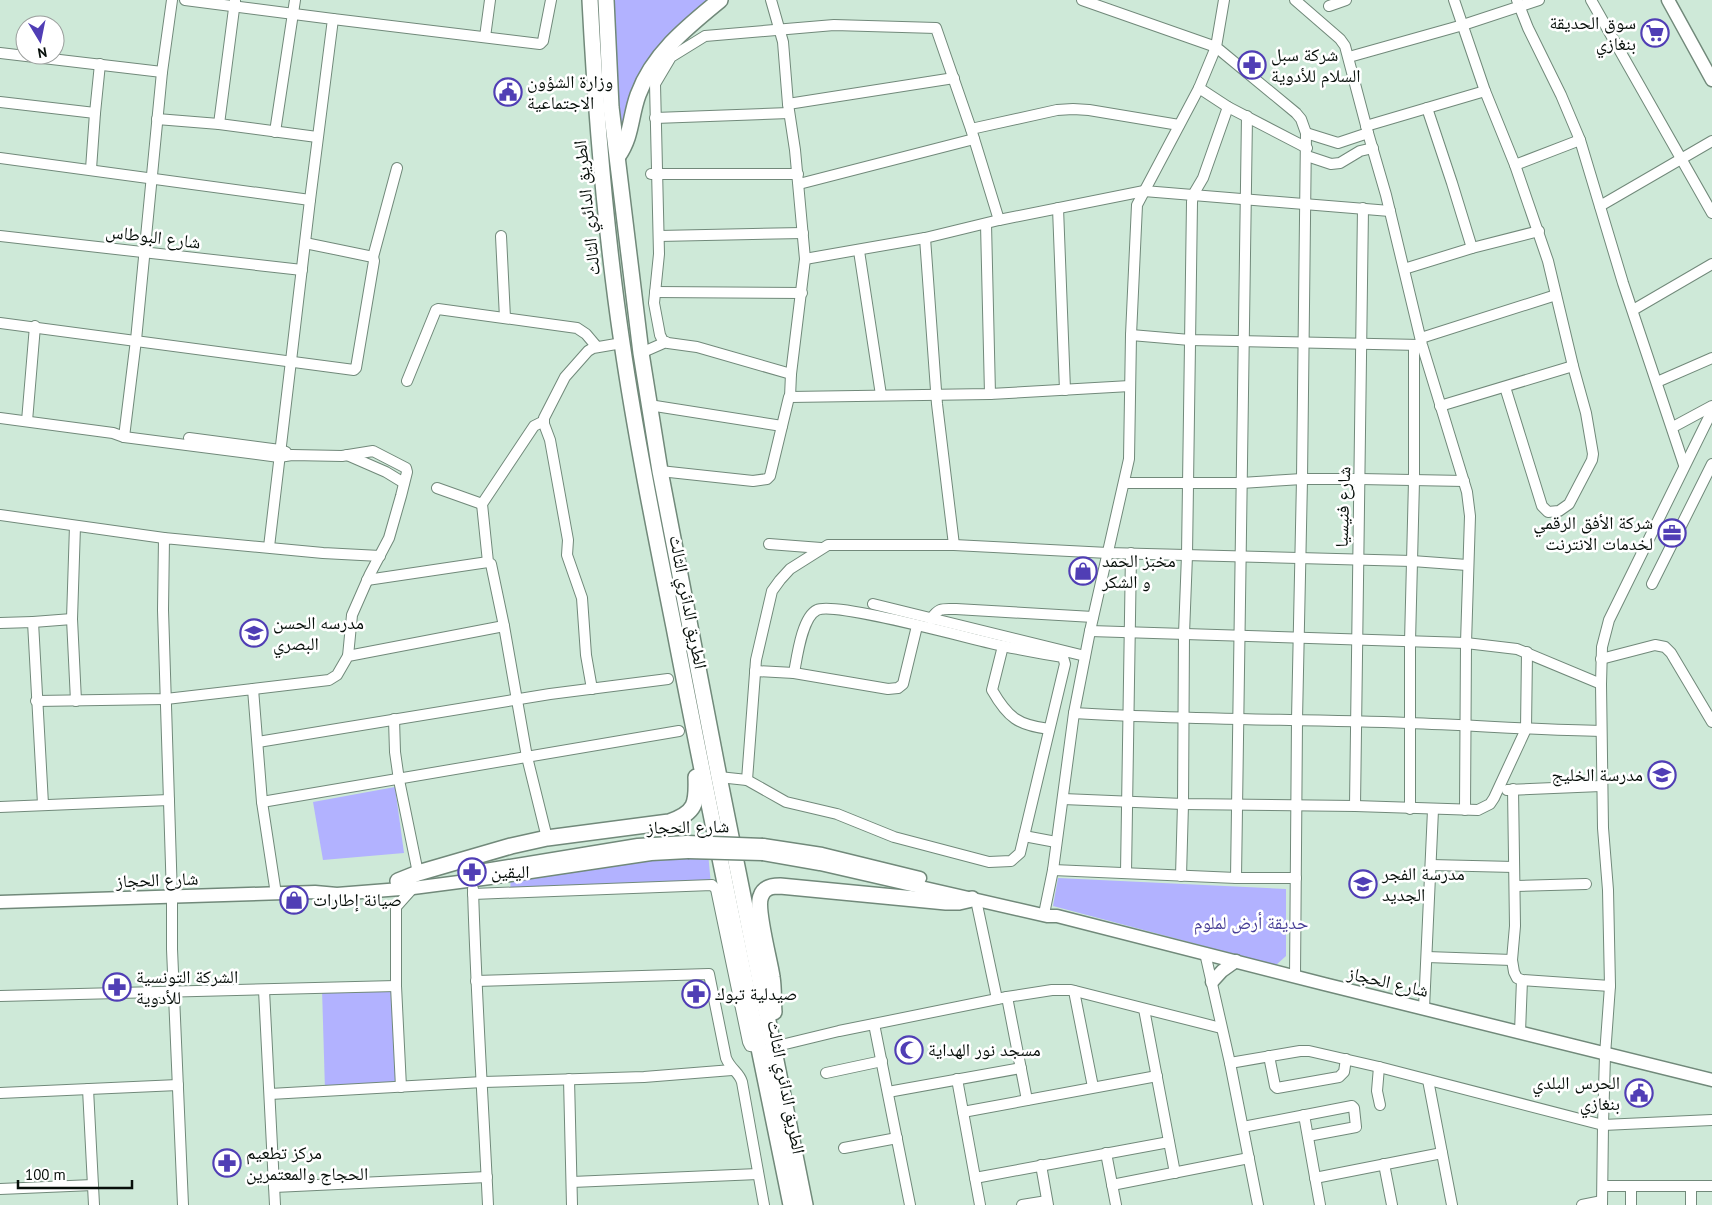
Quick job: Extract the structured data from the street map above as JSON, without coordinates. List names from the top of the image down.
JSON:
{
  "streets": {
    "highway": ["الطريق الدائري الثالث"],
    "main road": ["شارع الحجاز"],
    "street": ["شارع البوطاس", "شارع فنيسيا"]
  },
  "parks": ["حديقة أرض لملوم"],
  "places": {
    "supermarket": ["سوق الحديقة بنغازي"],
    "pharmacy": [
      "شركة سبل السلام للأدوية",
      "اليقين",
      "الشركة التونسية للأدوية",
      "صيدلية تبوك",
      "مركز تطعيم الحجاج والمعتمرين"
    ],
    "public building": ["وزارة الشؤون الاجتماعية", "الحرس البلدي بنغازي"],
    "office": ["شركة الأفق الرقمي لخدمات الانترنت"],
    "shop": ["مخبز الحمد و الشكر", "صيانة إطارات"],
    "school or university": ["مدرسه الحسن البصري", "مدرسة الخليج", "مدرسة الفجر الجديد"],
    "mosque": ["مسجد نور الهداية"]
  },
  "scale_bar": "100 m",
  "north": "bottom"
}
